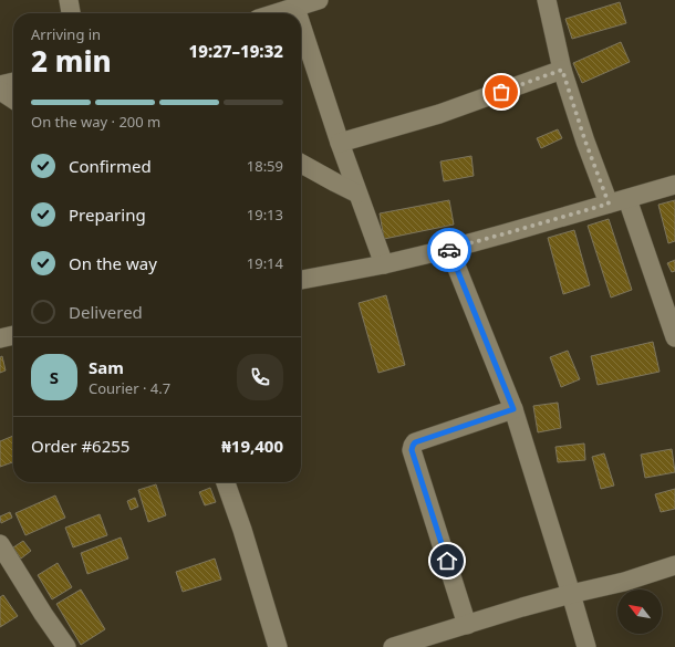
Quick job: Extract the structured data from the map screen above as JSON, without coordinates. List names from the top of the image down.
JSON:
{
  "north": "top left",
  "page": {
    "heading": ["2 min", "Arriving in", "19:27–19:32"],
    "panel": [
      "Sam",
      "Courier · 4.7",
      "Order #6255",
      "₦19,400"
    ],
    "bar": "On the way · 200 m",
    "list": [
      ["Confirmed", "18:59"],
      ["Preparing", "19:13"],
      ["On the way", "19:14"],
      "Delivered"
    ],
    "round": "S"
  }
}
